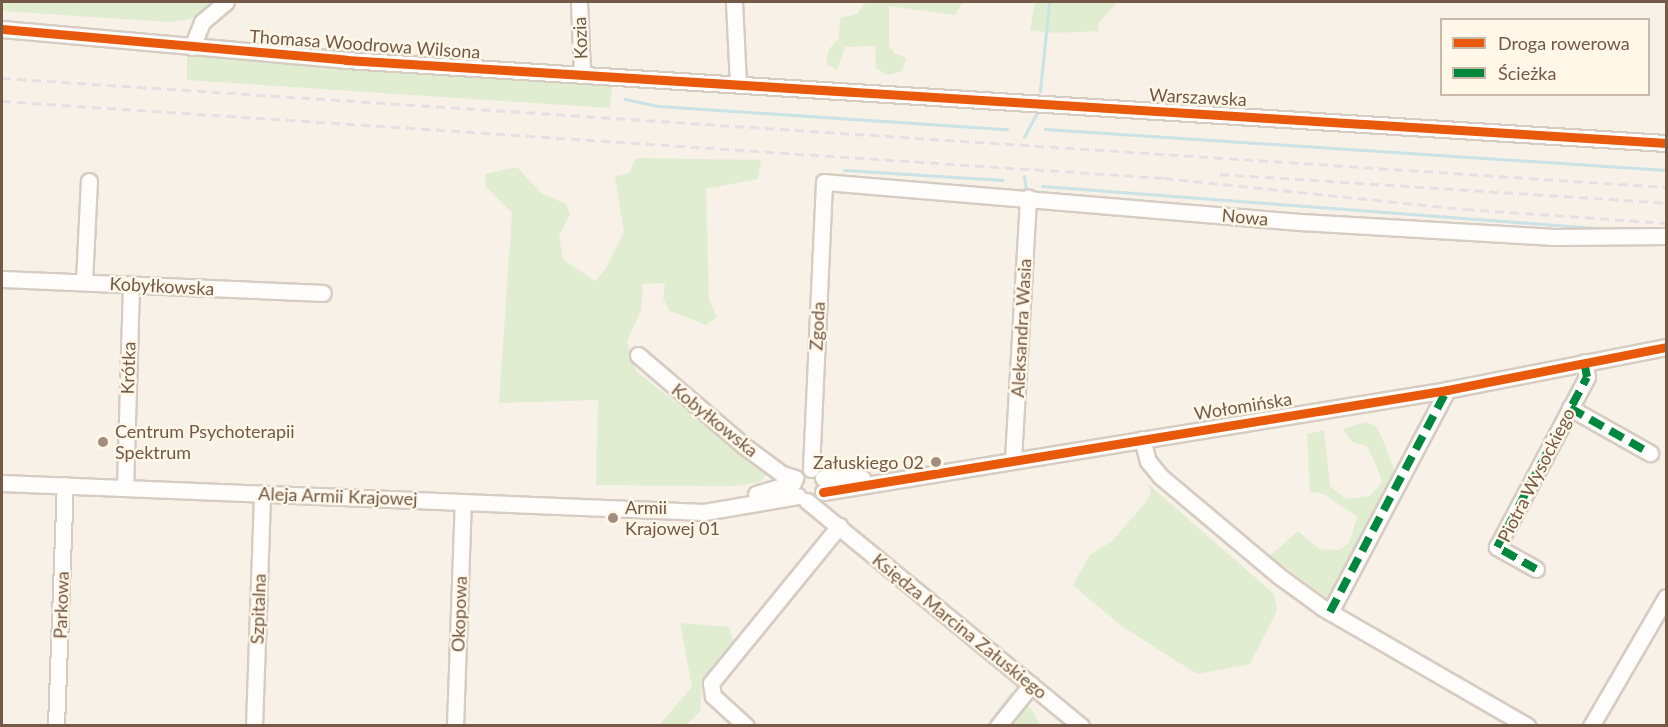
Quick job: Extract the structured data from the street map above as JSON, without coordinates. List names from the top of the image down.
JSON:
{
  "streets": {
    "street": [
      "Kozia",
      "Thomasa Woodrowa Wilsona",
      "Warszawska",
      "Nowa",
      "Kobyłkowska",
      "Zgoda",
      "Aleksandra Wasia",
      "Krótka",
      "Wołomińska",
      "Piotra Wysockiego",
      "Aleja Armii Krajowej",
      "Parkowa",
      "Szpitalna",
      "Okopowa",
      "Księdza Marcina Załuskiego"
    ]
  },
  "crossings": [
    ["Kozia", "Thomasa Woodrowa Wilsona"],
    ["Thomasa Woodrowa Wilsona", "Warszawska"],
    ["Nowa", "Zgoda"],
    ["Nowa", "Aleksandra Wasia"],
    ["Kobyłkowska", "Zgoda"],
    ["Kobyłkowska", "Krótka"],
    ["Kobyłkowska", "Wołomińska"],
    ["Kobyłkowska", "Aleja Armii Krajowej"],
    ["Kobyłkowska", "Księdza Marcina Załuskiego"],
    ["Zgoda", "Wołomińska"],
    ["Zgoda", "Aleja Armii Krajowej"],
    ["Zgoda", "Księdza Marcina Załuskiego"],
    ["Aleksandra Wasia", "Wołomińska"],
    ["Krótka", "Aleja Armii Krajowej"],
    ["Wołomińska", "Piotra Wysockiego"],
    ["Wołomińska", "Aleja Armii Krajowej"],
    ["Wołomińska", "Księdza Marcina Załuskiego"],
    ["Aleja Armii Krajowej", "Parkowa"],
    ["Aleja Armii Krajowej", "Szpitalna"],
    ["Aleja Armii Krajowej", "Okopowa"],
    ["Aleja Armii Krajowej", "Księdza Marcina Załuskiego"]
  ],
  "places": ["Centrum Psychoterapii Spektrum", "Załuskiego 02", "Armii Krajowej 01"],
  "legend": ["Droga rowerowa", "Ścieżka"]
}
